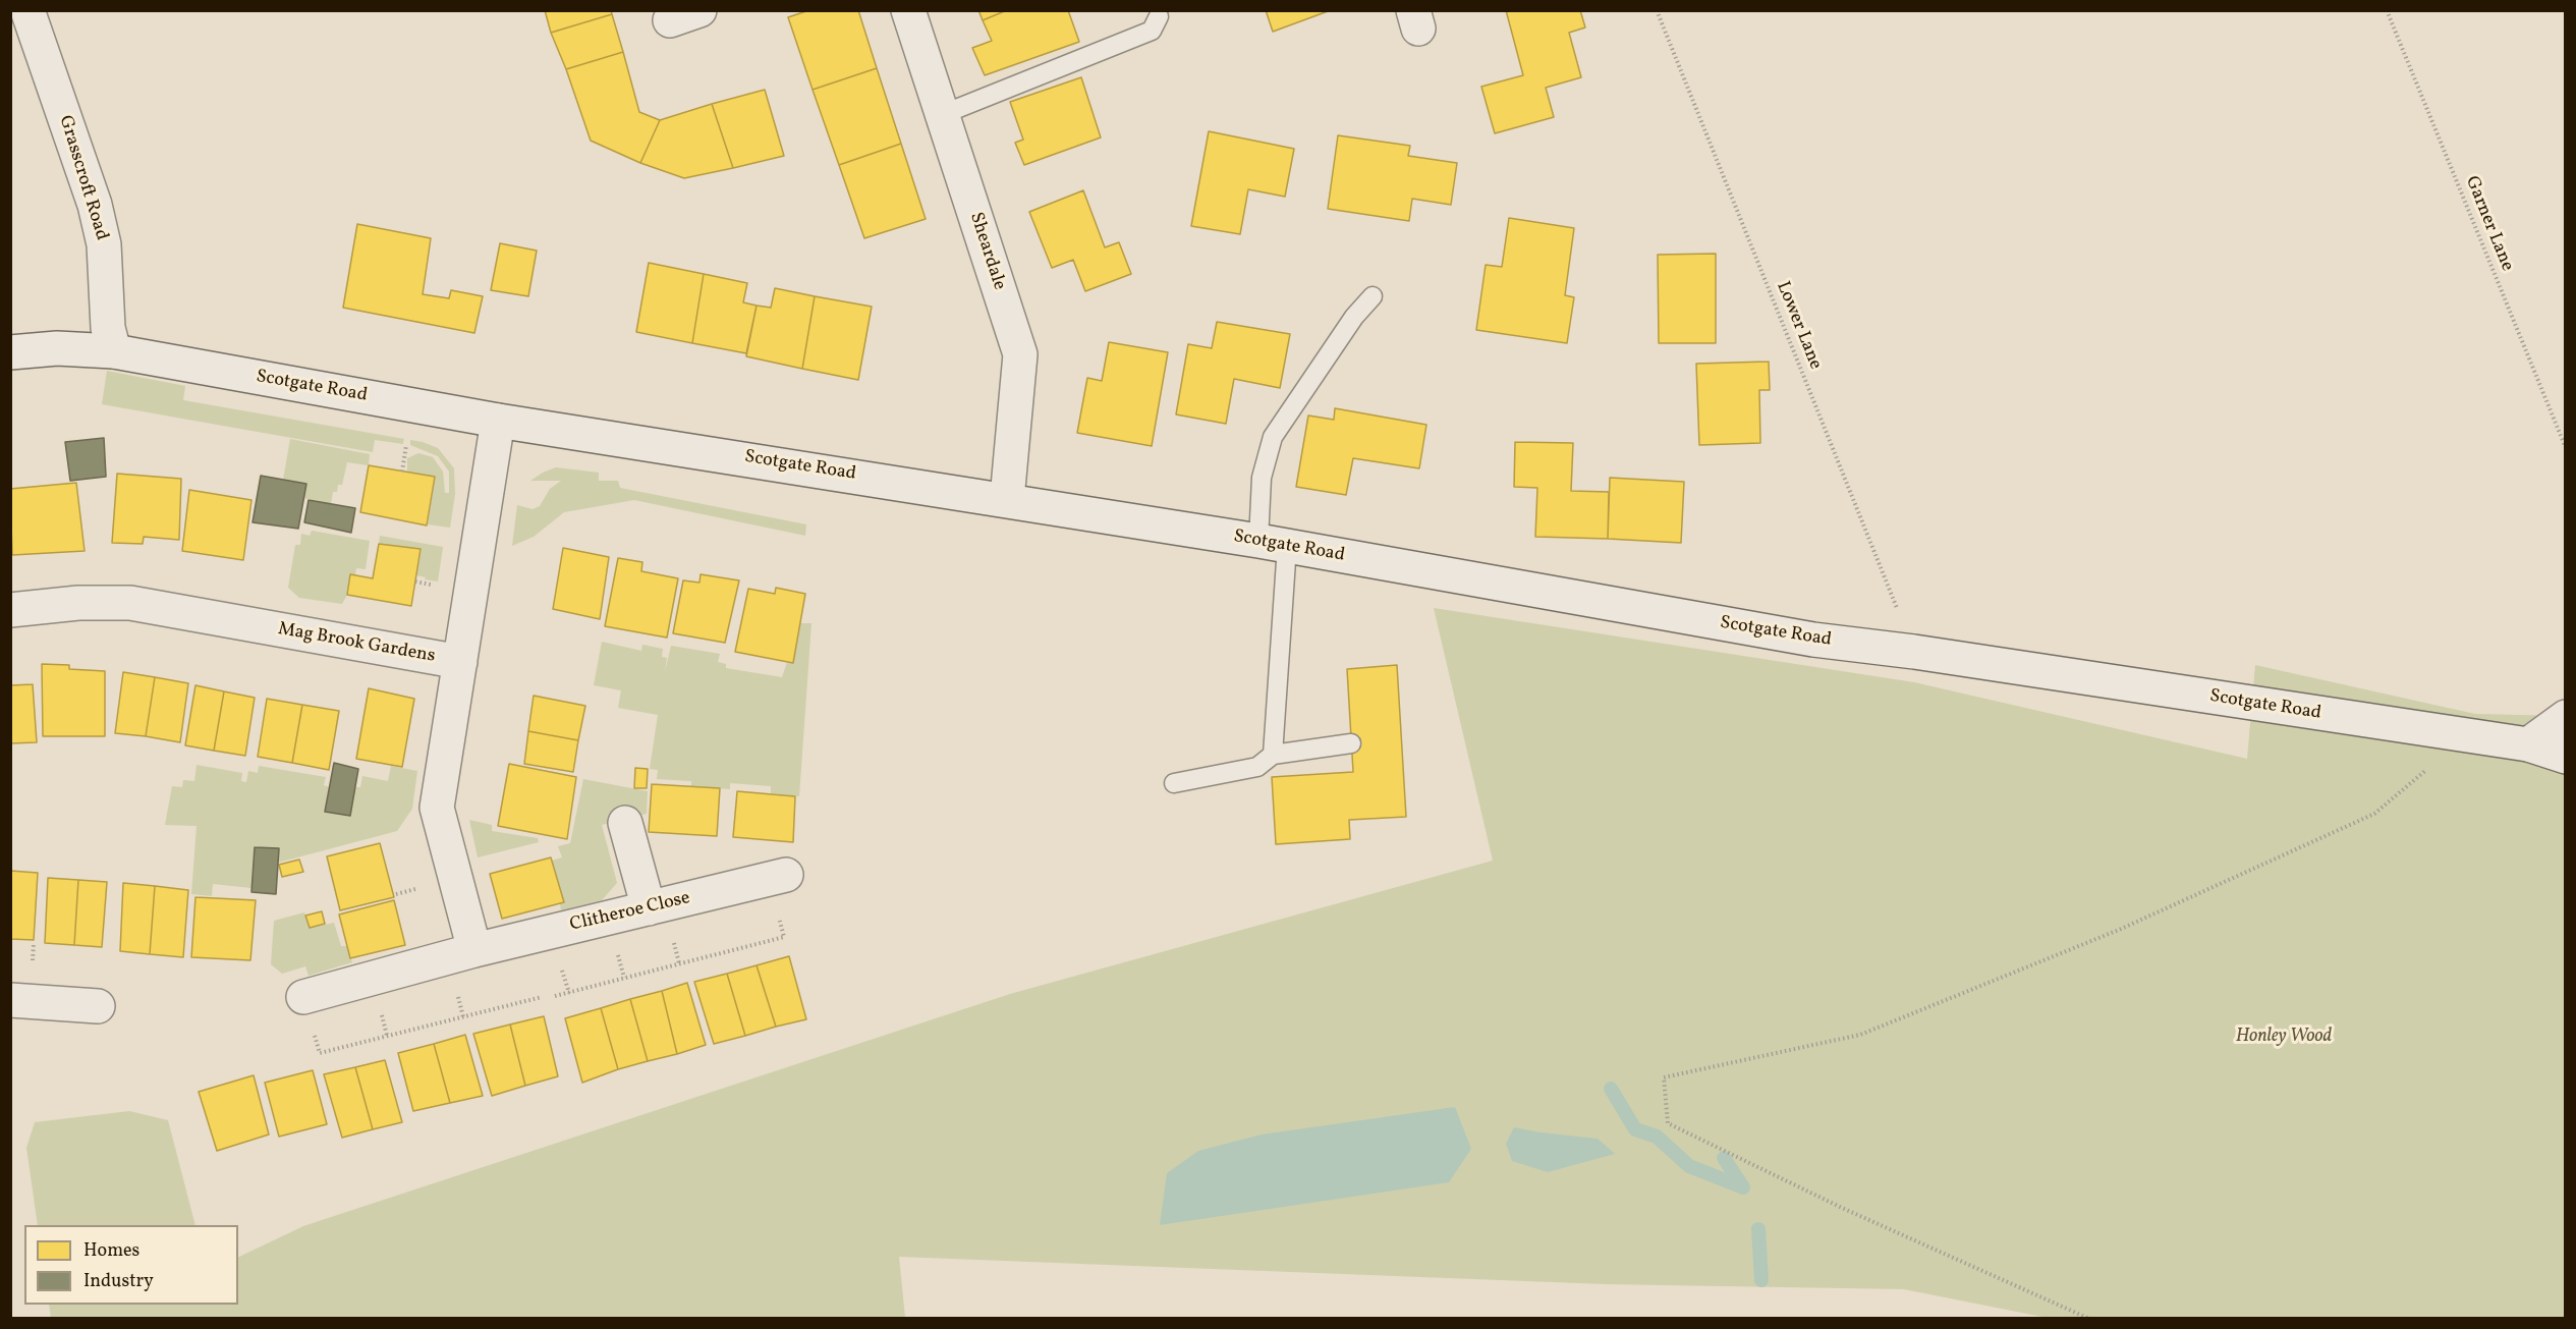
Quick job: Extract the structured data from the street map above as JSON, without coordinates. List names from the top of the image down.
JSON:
{
  "streets": {
    "street": [
      "Grasscroft Road",
      "Sheardale",
      "Scotgate Road",
      "Mag Brook Gardens",
      "Clitheroe Close"
    ],
    "path": ["Garner Lane", "Lower Lane"]
  },
  "crossings": [
    ["Grasscroft Road", "Scotgate Road"],
    ["Sheardale", "Scotgate Road"],
    ["Lower Lane", "Scotgate Road"],
    ["Scotgate Road", "Mag Brook Gardens"]
  ],
  "parks": ["Honley Wood"],
  "legend": ["Homes", "Industry"]
}
